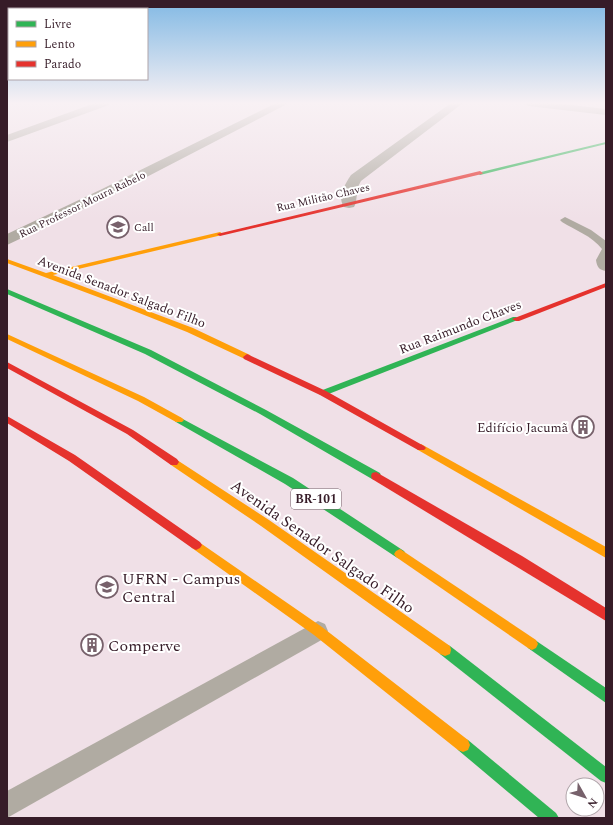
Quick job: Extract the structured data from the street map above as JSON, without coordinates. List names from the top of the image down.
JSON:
{
  "streets": {
    "main road": [
      "Rua Militão Chaves",
      "Avenida Senador Salgado Filho",
      "Rua Raimundo Chaves",
      "BR-101"
    ],
    "street": ["Rua Professor Moura Rabelo"]
  },
  "crossings": [
    ["Rua Militão Chaves", "Avenida Senador Salgado Filho"],
    ["Avenida Senador Salgado Filho", "Rua Raimundo Chaves"]
  ],
  "places": {
    "school or university": ["Call", "UFRN - Campus Central"],
    "building": ["Edifício Jacumã", "Comperve"]
  },
  "legend": ["Livre", "Lento", "Parado"],
  "north": "bottom right"
}
